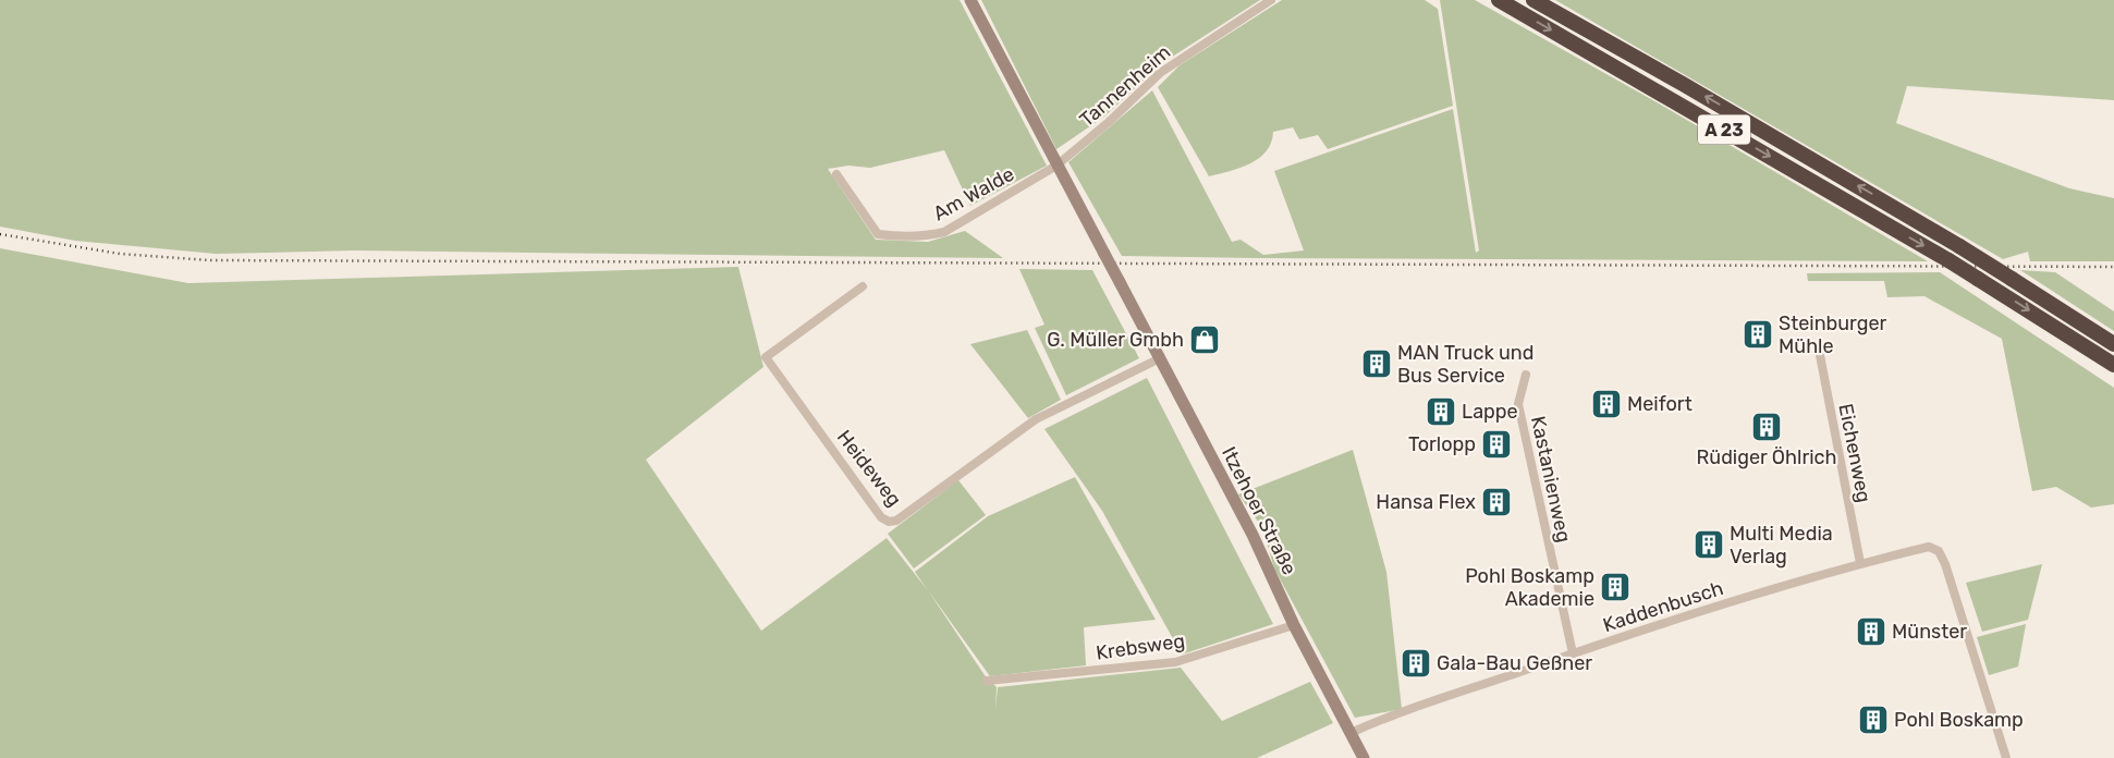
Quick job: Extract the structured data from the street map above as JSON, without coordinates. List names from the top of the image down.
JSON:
{
  "streets": {
    "highway": ["A 23"],
    "main road": ["Itzehoer Straße"],
    "street": [
      "Tannenheim",
      "Am Walde",
      "Eichenweg",
      "Heideweg",
      "Kastanienweg",
      "Kaddenbusch",
      "Krebsweg"
    ]
  },
  "crossings": [
    ["Tannenheim", "Am Walde"],
    ["Tannenheim", "Itzehoer Straße"],
    ["Am Walde", "Itzehoer Straße"],
    ["Eichenweg", "Kaddenbusch"],
    ["Heideweg", "Itzehoer Straße"],
    ["Kastanienweg", "Kaddenbusch"],
    ["Itzehoer Straße", "Kaddenbusch"],
    ["Itzehoer Straße", "Krebsweg"]
  ],
  "places": {
    "building": [
      "Steinburger Mühle",
      "MAN Truck und Bus Service",
      "Meifort",
      "Lappe",
      "Rüdiger Öhlrich",
      "Torlopp",
      "Hansa Flex",
      "Multi Media Verlag",
      "Pohl Boskamp Akademie",
      "Münster",
      "Gala-Bau Geßner",
      "Pohl Boskamp"
    ],
    "shop": ["G. Müller Gmbh"]
  }
}
